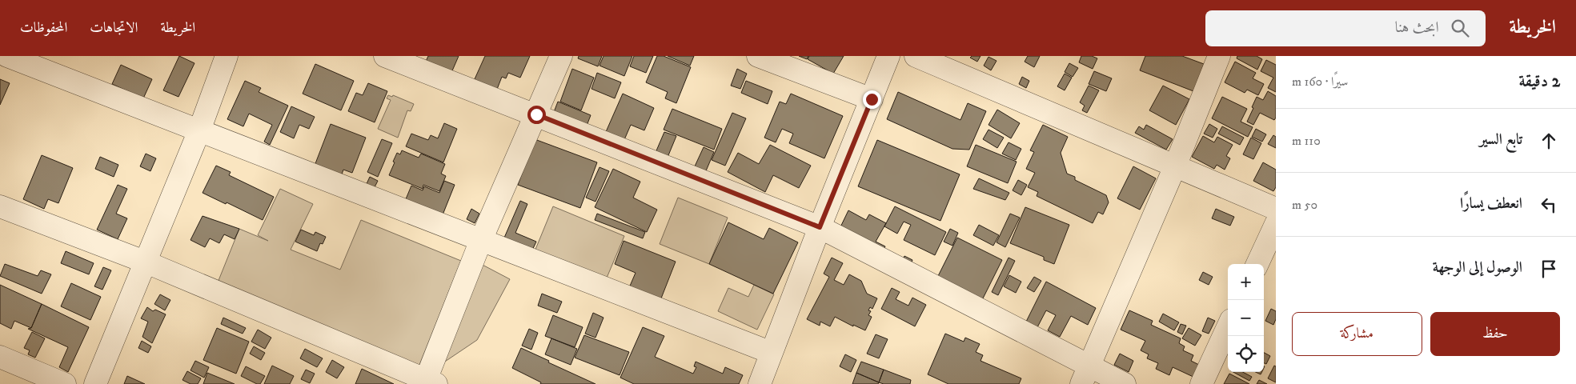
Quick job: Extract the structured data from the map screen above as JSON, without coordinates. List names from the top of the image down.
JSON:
{
  "page": {
    "header": "الخريطة",
    "search": "ابحث هنا",
    "nav": ["الخريطة", "الاتجاهات", "المحفوظات"],
    "heading": ["2 دقيقة", "سيرًا · 160 m"],
    "list": [
      ["تابع السير", "110 m"],
      ["انعطف يسارًا", "50 m"],
      "الوصول إلى الوجهة"
    ],
    "map_buttons": ["+", "−"],
    "buttons": ["حفظ", "مشاركة"]
  }
}
